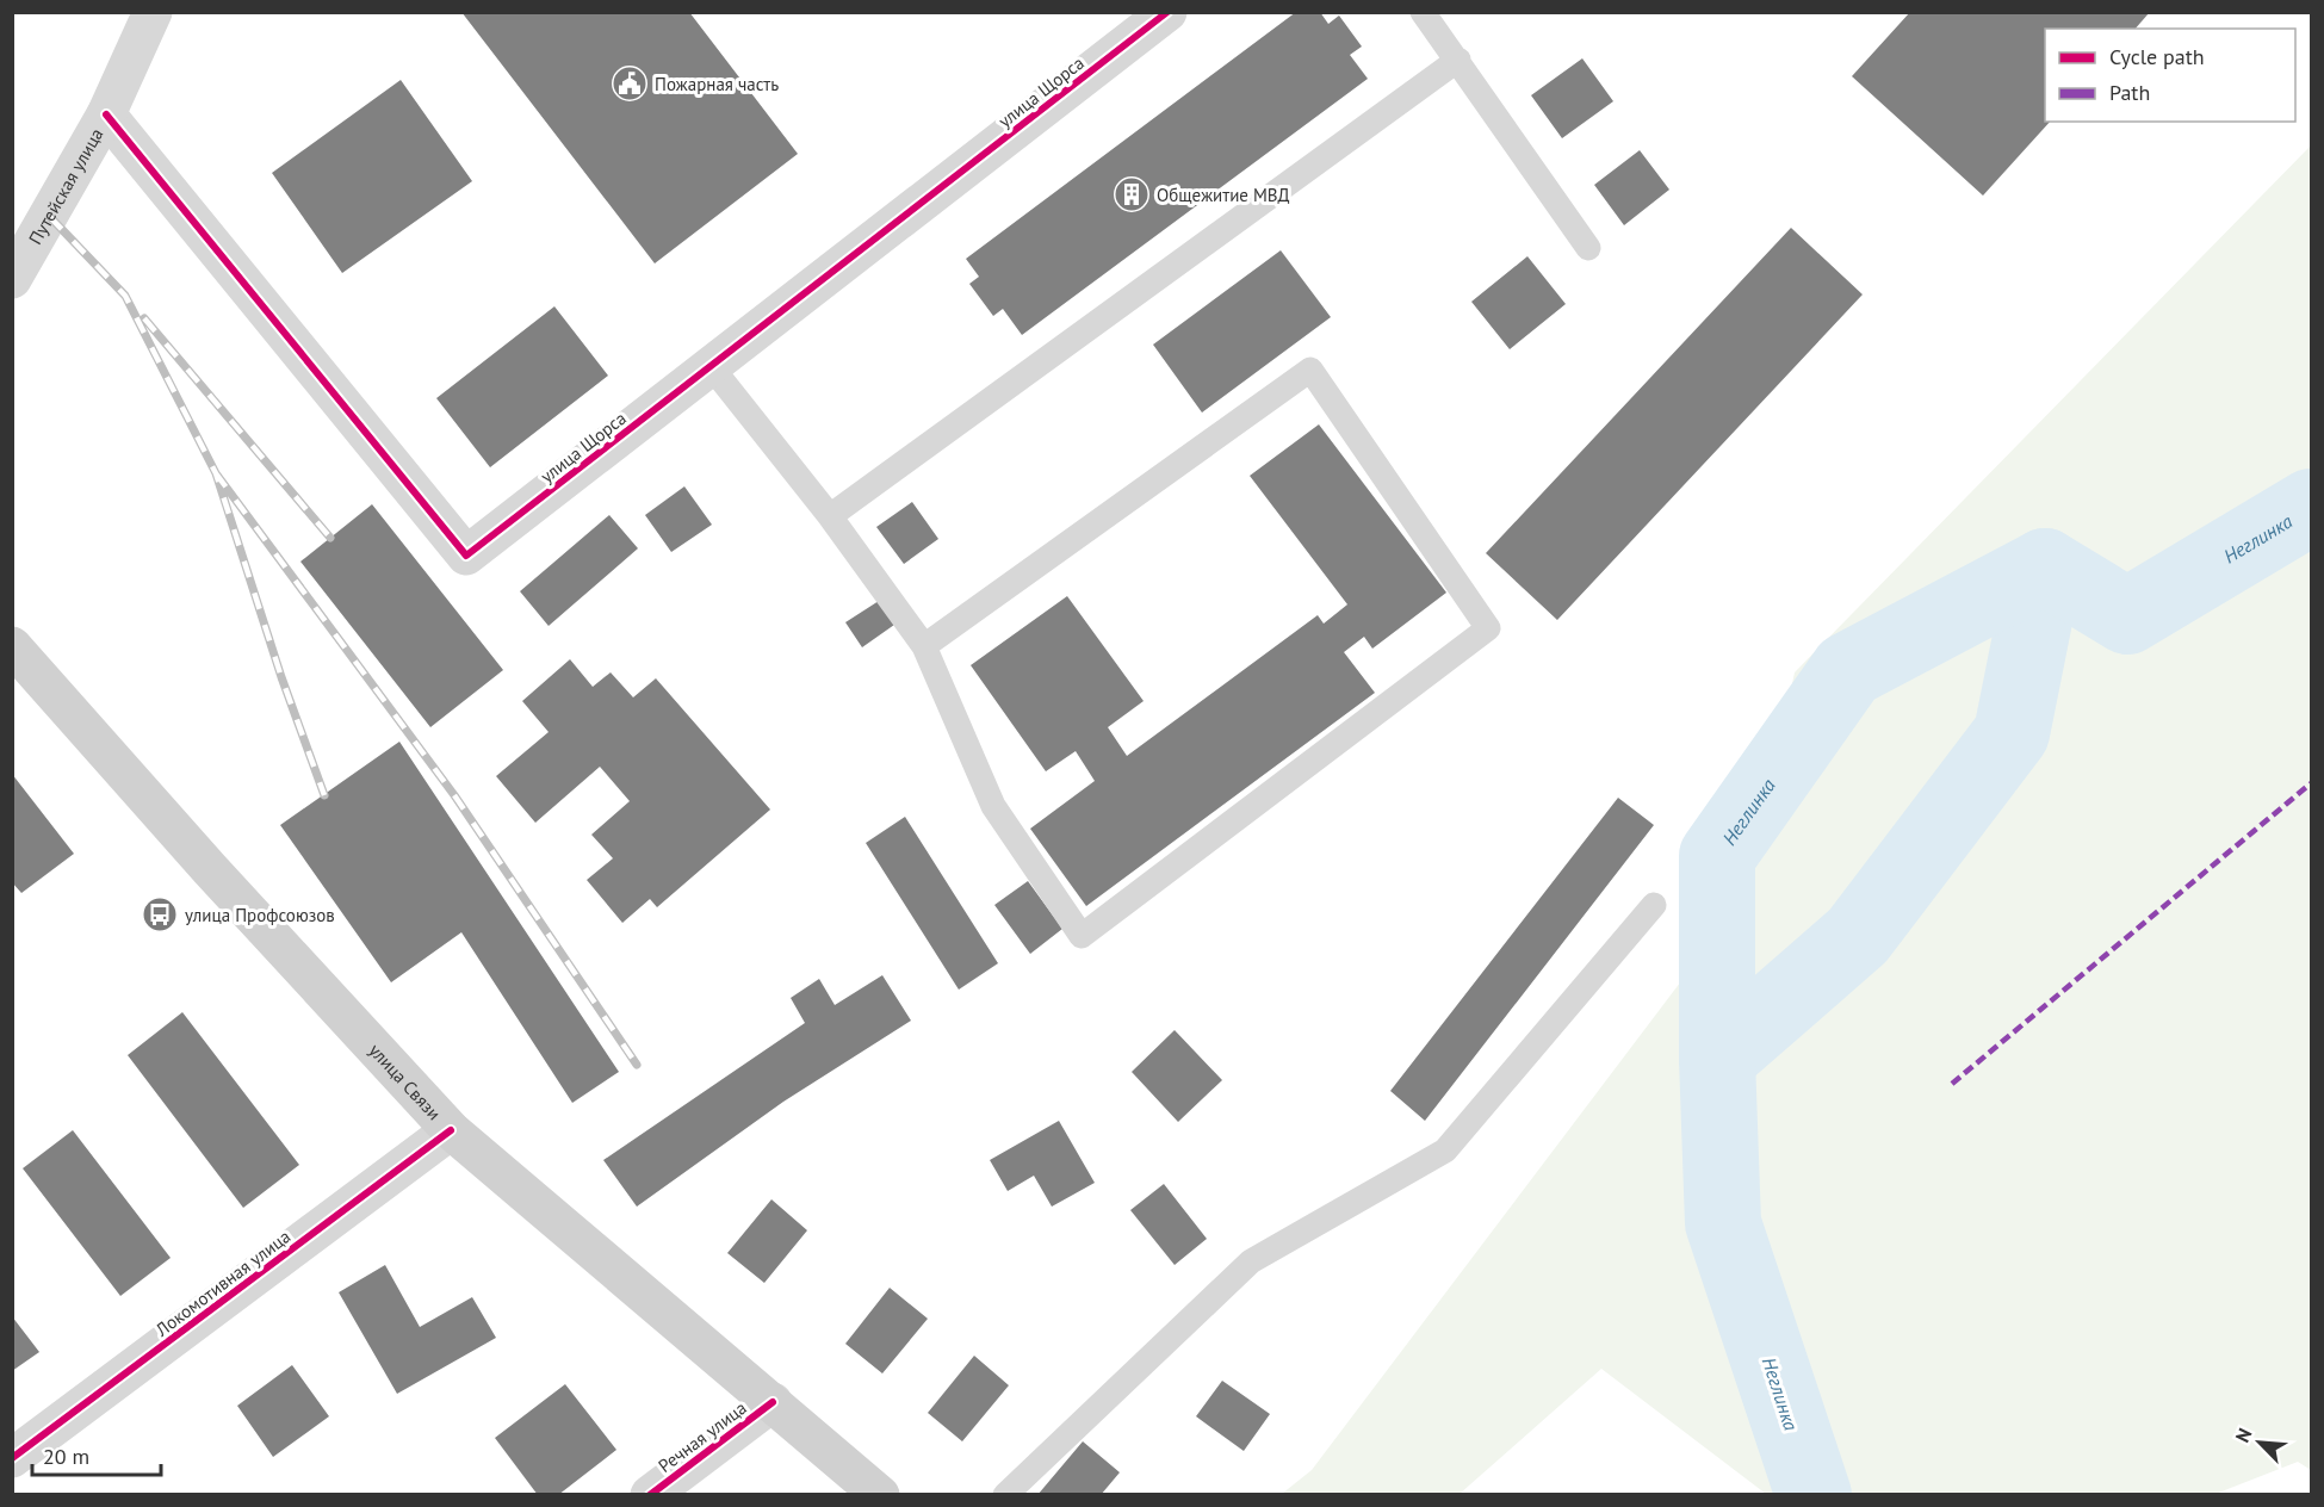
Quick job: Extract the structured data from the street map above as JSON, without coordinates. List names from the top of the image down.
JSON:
{
  "streets": {
    "main road": ["улица Связи"],
    "street": [
      "улица Щорса",
      "Путейская улица",
      "Локомотивная улица",
      "Речная улица"
    ]
  },
  "crossings": [
    ["улица Щорса", "Путейская улица"],
    ["улица Связи", "Локомотивная улица"],
    ["улица Связи", "Речная улица"]
  ],
  "water": ["Неглинка"],
  "places": {
    "public building": ["Пожарная часть"],
    "building": ["Общежитие МВД"],
    "bus stop": ["улица Профсоюзов"]
  },
  "legend": ["Cycle path", "Path"],
  "scale_bar": "20 m",
  "north": "top left"
}
